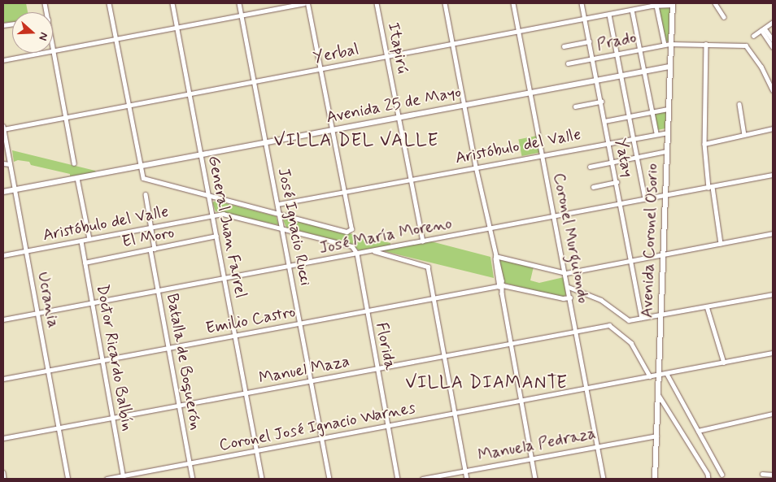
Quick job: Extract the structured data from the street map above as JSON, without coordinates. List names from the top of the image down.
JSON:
{
  "streets": {
    "main road": ["Avenida 25 de Mayo", "Avenida Coronel Osorio"],
    "street": [
      "Prado",
      "Itapirú",
      "Yerbal",
      "Aristóbulo del Valle",
      "Yatay",
      "General Juan Farrel",
      "José Ignacio Rucci",
      "José María Moreno",
      "El Moro",
      "Coronel Murguiondo",
      "Ucrania",
      "Emilio Castro",
      "Florida",
      "Doctor Ricardo Balbín",
      "Batalla de Boquerón",
      "Manuel Maza",
      "Coronel José Ignacio Warnes",
      "Manuela Pedraza"
    ]
  },
  "crossings": [
    ["Prado", "Yatay"],
    ["Prado", "Avenida Coronel Osorio"],
    ["Itapirú", "Yerbal"],
    ["Itapirú", "Avenida 25 de Mayo"],
    ["Itapirú", "Aristóbulo del Valle"],
    ["Itapirú", "José María Moreno"],
    ["Yerbal", "Yatay"],
    ["Yerbal", "General Juan Farrel"],
    ["Yerbal", "José Ignacio Rucci"],
    ["Yerbal", "Coronel Murguiondo"],
    ["Yerbal", "Avenida Coronel Osorio"],
    ["Yerbal", "Ucrania"],
    ["Avenida 25 de Mayo", "Yatay"],
    ["Avenida 25 de Mayo", "General Juan Farrel"],
    ["Avenida 25 de Mayo", "José Ignacio Rucci"],
    ["Avenida 25 de Mayo", "Coronel Murguiondo"],
    ["Avenida 25 de Mayo", "Avenida Coronel Osorio"],
    ["Avenida 25 de Mayo", "Ucrania"],
    ["Aristóbulo del Valle", "Yatay"],
    ["Aristóbulo del Valle", "General Juan Farrel"],
    ["Aristóbulo del Valle", "José Ignacio Rucci"],
    ["Aristóbulo del Valle", "José María Moreno"],
    ["Aristóbulo del Valle", "Coronel Murguiondo"],
    ["Aristóbulo del Valle", "Avenida Coronel Osorio"],
    ["Aristóbulo del Valle", "Ucrania"],
    ["Aristóbulo del Valle", "Florida"],
    ["Aristóbulo del Valle", "Doctor Ricardo Balbín"],
    ["Aristóbulo del Valle", "Batalla de Boquerón"],
    ["Yatay", "José María Moreno"],
    ["General Juan Farrel", "José María Moreno"],
    ["General Juan Farrel", "El Moro"],
    ["General Juan Farrel", "Emilio Castro"],
    ["General Juan Farrel", "Manuel Maza"],
    ["General Juan Farrel", "Coronel José Ignacio Warnes"],
    ["José Ignacio Rucci", "José María Moreno"],
    ["José Ignacio Rucci", "Emilio Castro"],
    ["José Ignacio Rucci", "Manuel Maza"],
    ["José Ignacio Rucci", "Coronel José Ignacio Warnes"],
    ["José María Moreno", "Coronel Murguiondo"],
    ["José María Moreno", "Avenida Coronel Osorio"],
    ["José María Moreno", "Ucrania"],
    ["José María Moreno", "Florida"],
    ["José María Moreno", "Doctor Ricardo Balbín"],
    ["José María Moreno", "Batalla de Boquerón"],
    ["El Moro", "Doctor Ricardo Balbín"],
    ["El Moro", "Batalla de Boquerón"],
    ["Coronel Murguiondo", "Manuel Maza"],
    ["Coronel Murguiondo", "Coronel José Ignacio Warnes"],
    ["Coronel Murguiondo", "Manuela Pedraza"],
    ["Avenida Coronel Osorio", "Coronel José Ignacio Warnes"],
    ["Avenida Coronel Osorio", "Manuela Pedraza"],
    ["Ucrania", "Emilio Castro"],
    ["Ucrania", "Manuel Maza"],
    ["Emilio Castro", "Florida"],
    ["Emilio Castro", "Doctor Ricardo Balbín"],
    ["Emilio Castro", "Batalla de Boquerón"],
    ["Florida", "Manuel Maza"],
    ["Florida", "Coronel José Ignacio Warnes"],
    ["Doctor Ricardo Balbín", "Manuel Maza"],
    ["Doctor Ricardo Balbín", "Coronel José Ignacio Warnes"],
    ["Batalla de Boquerón", "Manuel Maza"],
    ["Batalla de Boquerón", "Coronel José Ignacio Warnes"],
    ["Manuel Maza", "Coronel José Ignacio Warnes"]
  ],
  "districts": ["VILLA DEL VALLE", "VILLA DIAMANTE"],
  "north": "right"
}
